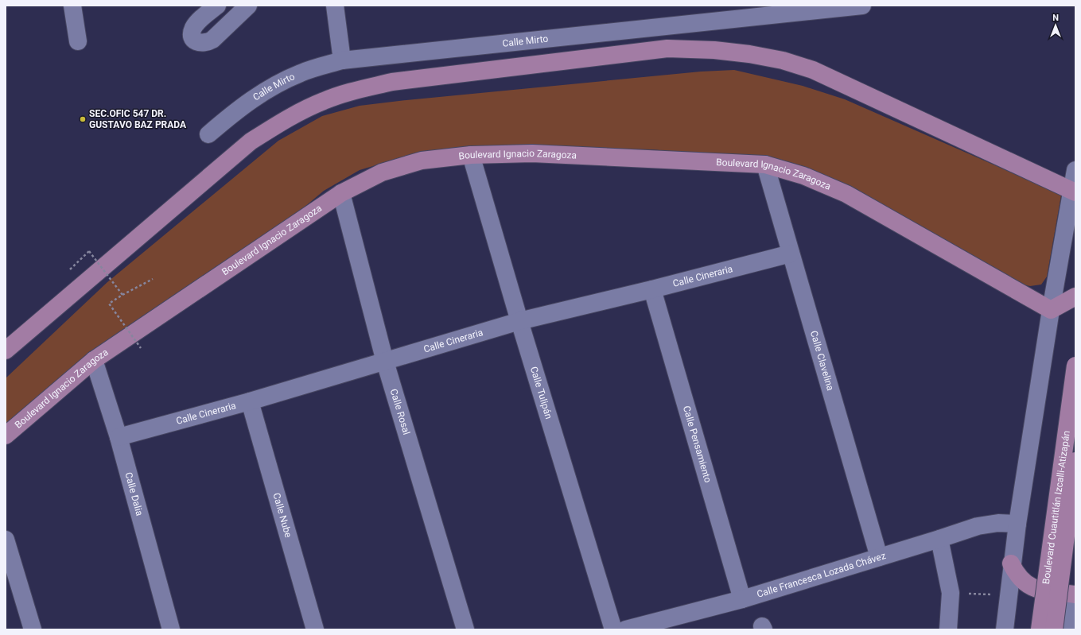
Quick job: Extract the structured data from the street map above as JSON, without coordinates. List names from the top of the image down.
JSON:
{
  "streets": {
    "main road": ["Boulevard Ignacio Zaragoza", "Boulevard Cuautitlán Izcalli-Atizapán"],
    "street": [
      "Calle Mirto",
      "Calle Cineraria",
      "Calle Clavelina",
      "Calle Tulipán",
      "Calle Rosal",
      "Calle Pensamiento",
      "Calle Dalia",
      "Calle Nube",
      "Calle Francesca Lozada Chávez"
    ]
  },
  "crossings": [
    ["Boulevard Ignacio Zaragoza", "Calle Clavelina"],
    ["Boulevard Ignacio Zaragoza", "Calle Tulipán"],
    ["Boulevard Ignacio Zaragoza", "Calle Rosal"],
    ["Boulevard Ignacio Zaragoza", "Calle Dalia"],
    ["Calle Cineraria", "Calle Clavelina"],
    ["Calle Cineraria", "Calle Tulipán"],
    ["Calle Cineraria", "Calle Rosal"],
    ["Calle Cineraria", "Calle Pensamiento"],
    ["Calle Cineraria", "Calle Dalia"],
    ["Calle Cineraria", "Calle Nube"],
    ["Calle Clavelina", "Calle Francesca Lozada Chávez"],
    ["Calle Pensamiento", "Calle Francesca Lozada Chávez"]
  ],
  "places": ["SEC.OFIC 547 DR. GUSTAVO BAZ PRADA"],
  "north": "top"
}
